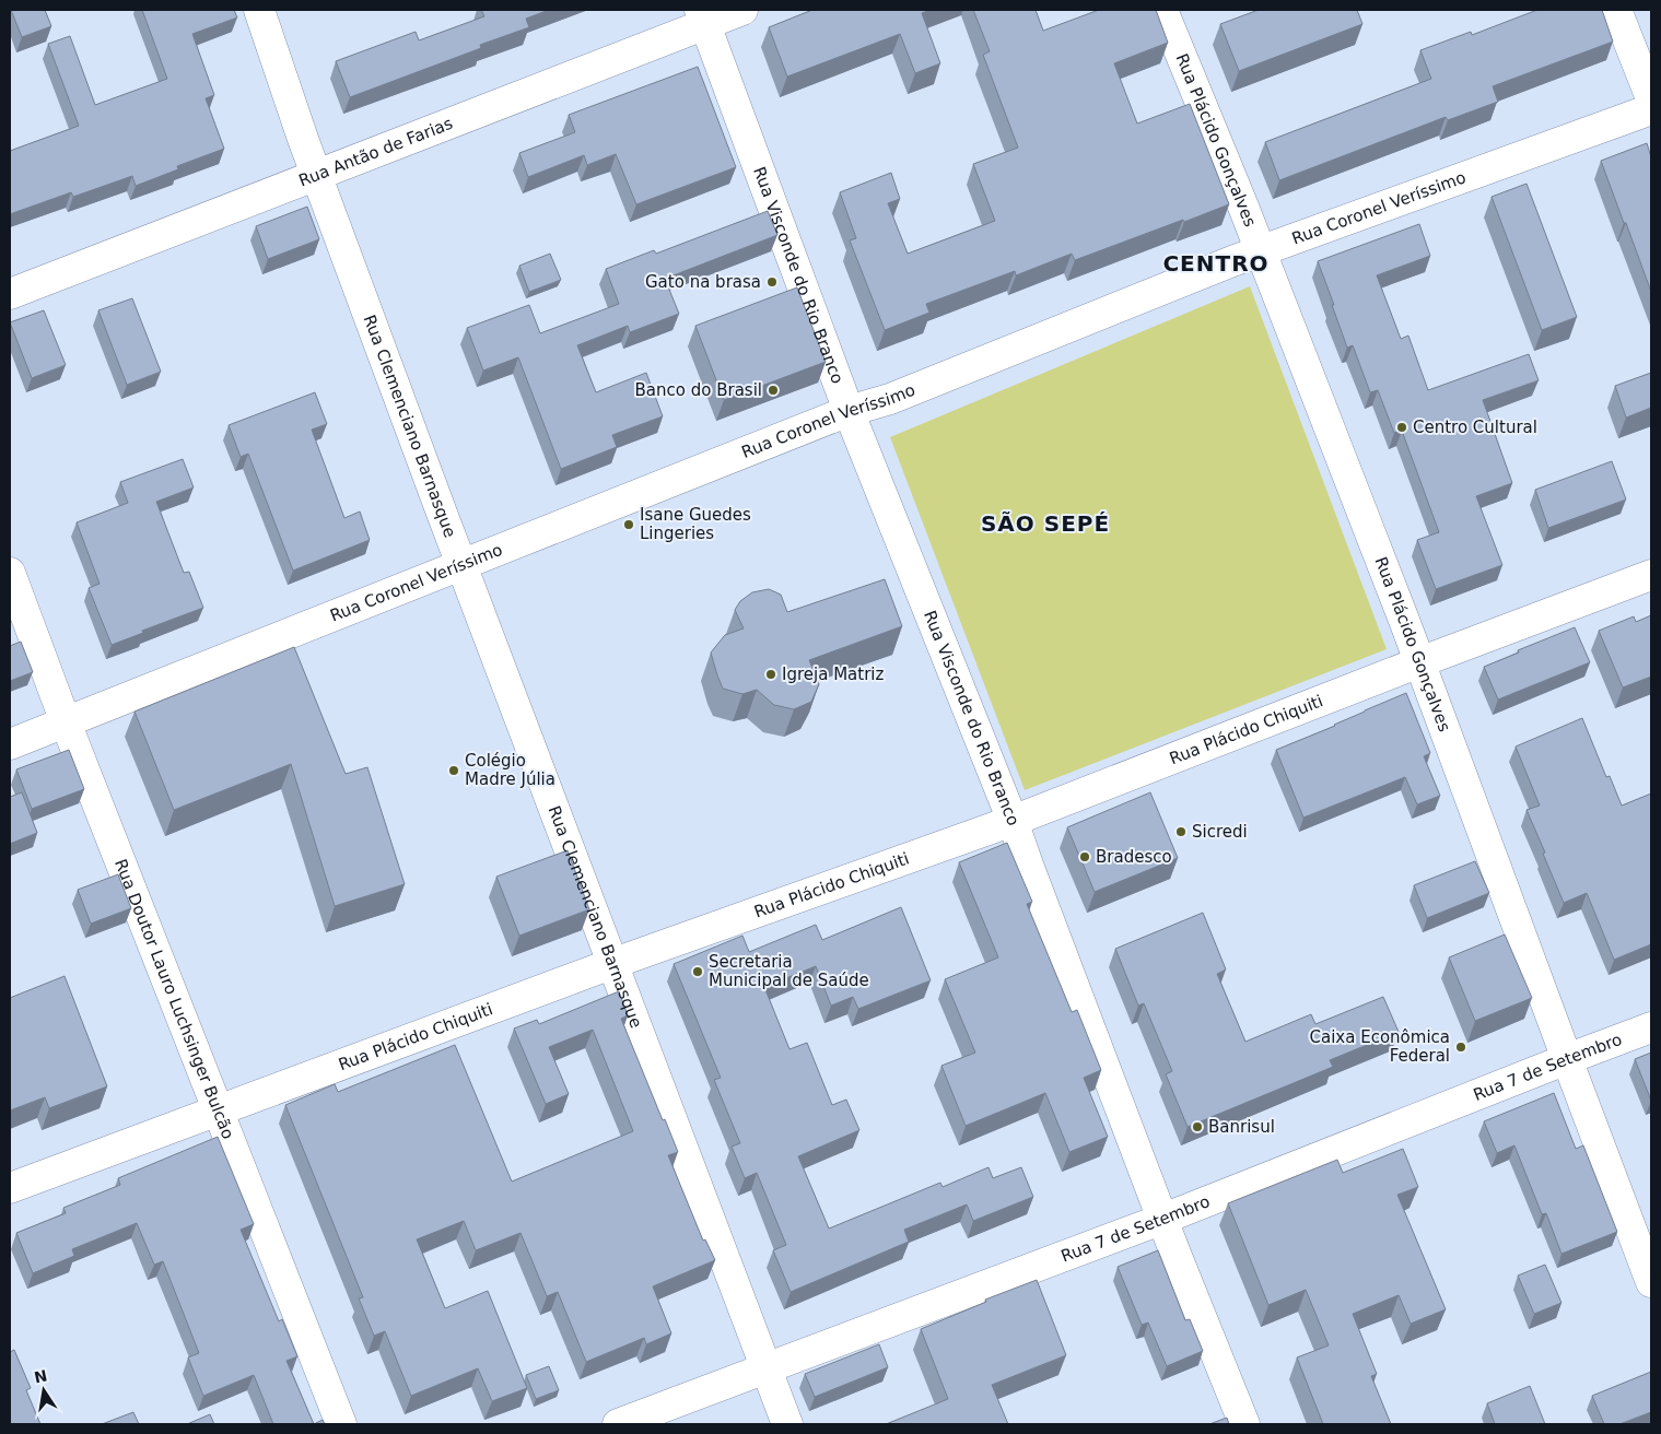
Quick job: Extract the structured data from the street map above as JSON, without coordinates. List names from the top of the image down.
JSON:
{
  "streets": {
    "street": [
      "Rua Plácido Gonçalves",
      "Rua Antão de Farias",
      "Rua Coronel Veríssimo",
      "Rua Visconde do Rio Branco",
      "Rua Clemenciano Barnasque",
      "Rua Plácido Chiquiti",
      "Rua Doutor Lauro Luchsinger Bulcão",
      "Rua 7 de Setembro"
    ]
  },
  "crossings": [
    ["Rua Plácido Gonçalves", "Rua Coronel Veríssimo"],
    ["Rua Plácido Gonçalves", "Rua Plácido Chiquiti"],
    ["Rua Plácido Gonçalves", "Rua 7 de Setembro"],
    ["Rua Antão de Farias", "Rua Visconde do Rio Branco"],
    ["Rua Antão de Farias", "Rua Clemenciano Barnasque"],
    ["Rua Coronel Veríssimo", "Rua Visconde do Rio Branco"],
    ["Rua Coronel Veríssimo", "Rua Clemenciano Barnasque"],
    ["Rua Coronel Veríssimo", "Rua Doutor Lauro Luchsinger Bulcão"],
    ["Rua Visconde do Rio Branco", "Rua Plácido Chiquiti"],
    ["Rua Visconde do Rio Branco", "Rua 7 de Setembro"],
    ["Rua Clemenciano Barnasque", "Rua Plácido Chiquiti"],
    ["Rua Clemenciano Barnasque", "Rua 7 de Setembro"],
    ["Rua Plácido Chiquiti", "Rua Doutor Lauro Luchsinger Bulcão"]
  ],
  "districts": ["CENTRO", "SÃO SEPÉ"],
  "places": [
    "Gato na brasa",
    "Banco do Brasil",
    "Centro Cultural",
    "Isane Guedes Lingeries",
    "Igreja Matriz",
    "Colégio Madre Júlia",
    "Sicredi",
    "Bradesco",
    "Secretaria Municipal de Saúde",
    "Caixa Econômica Federal",
    "Banrisul"
  ],
  "north": "top"
}
